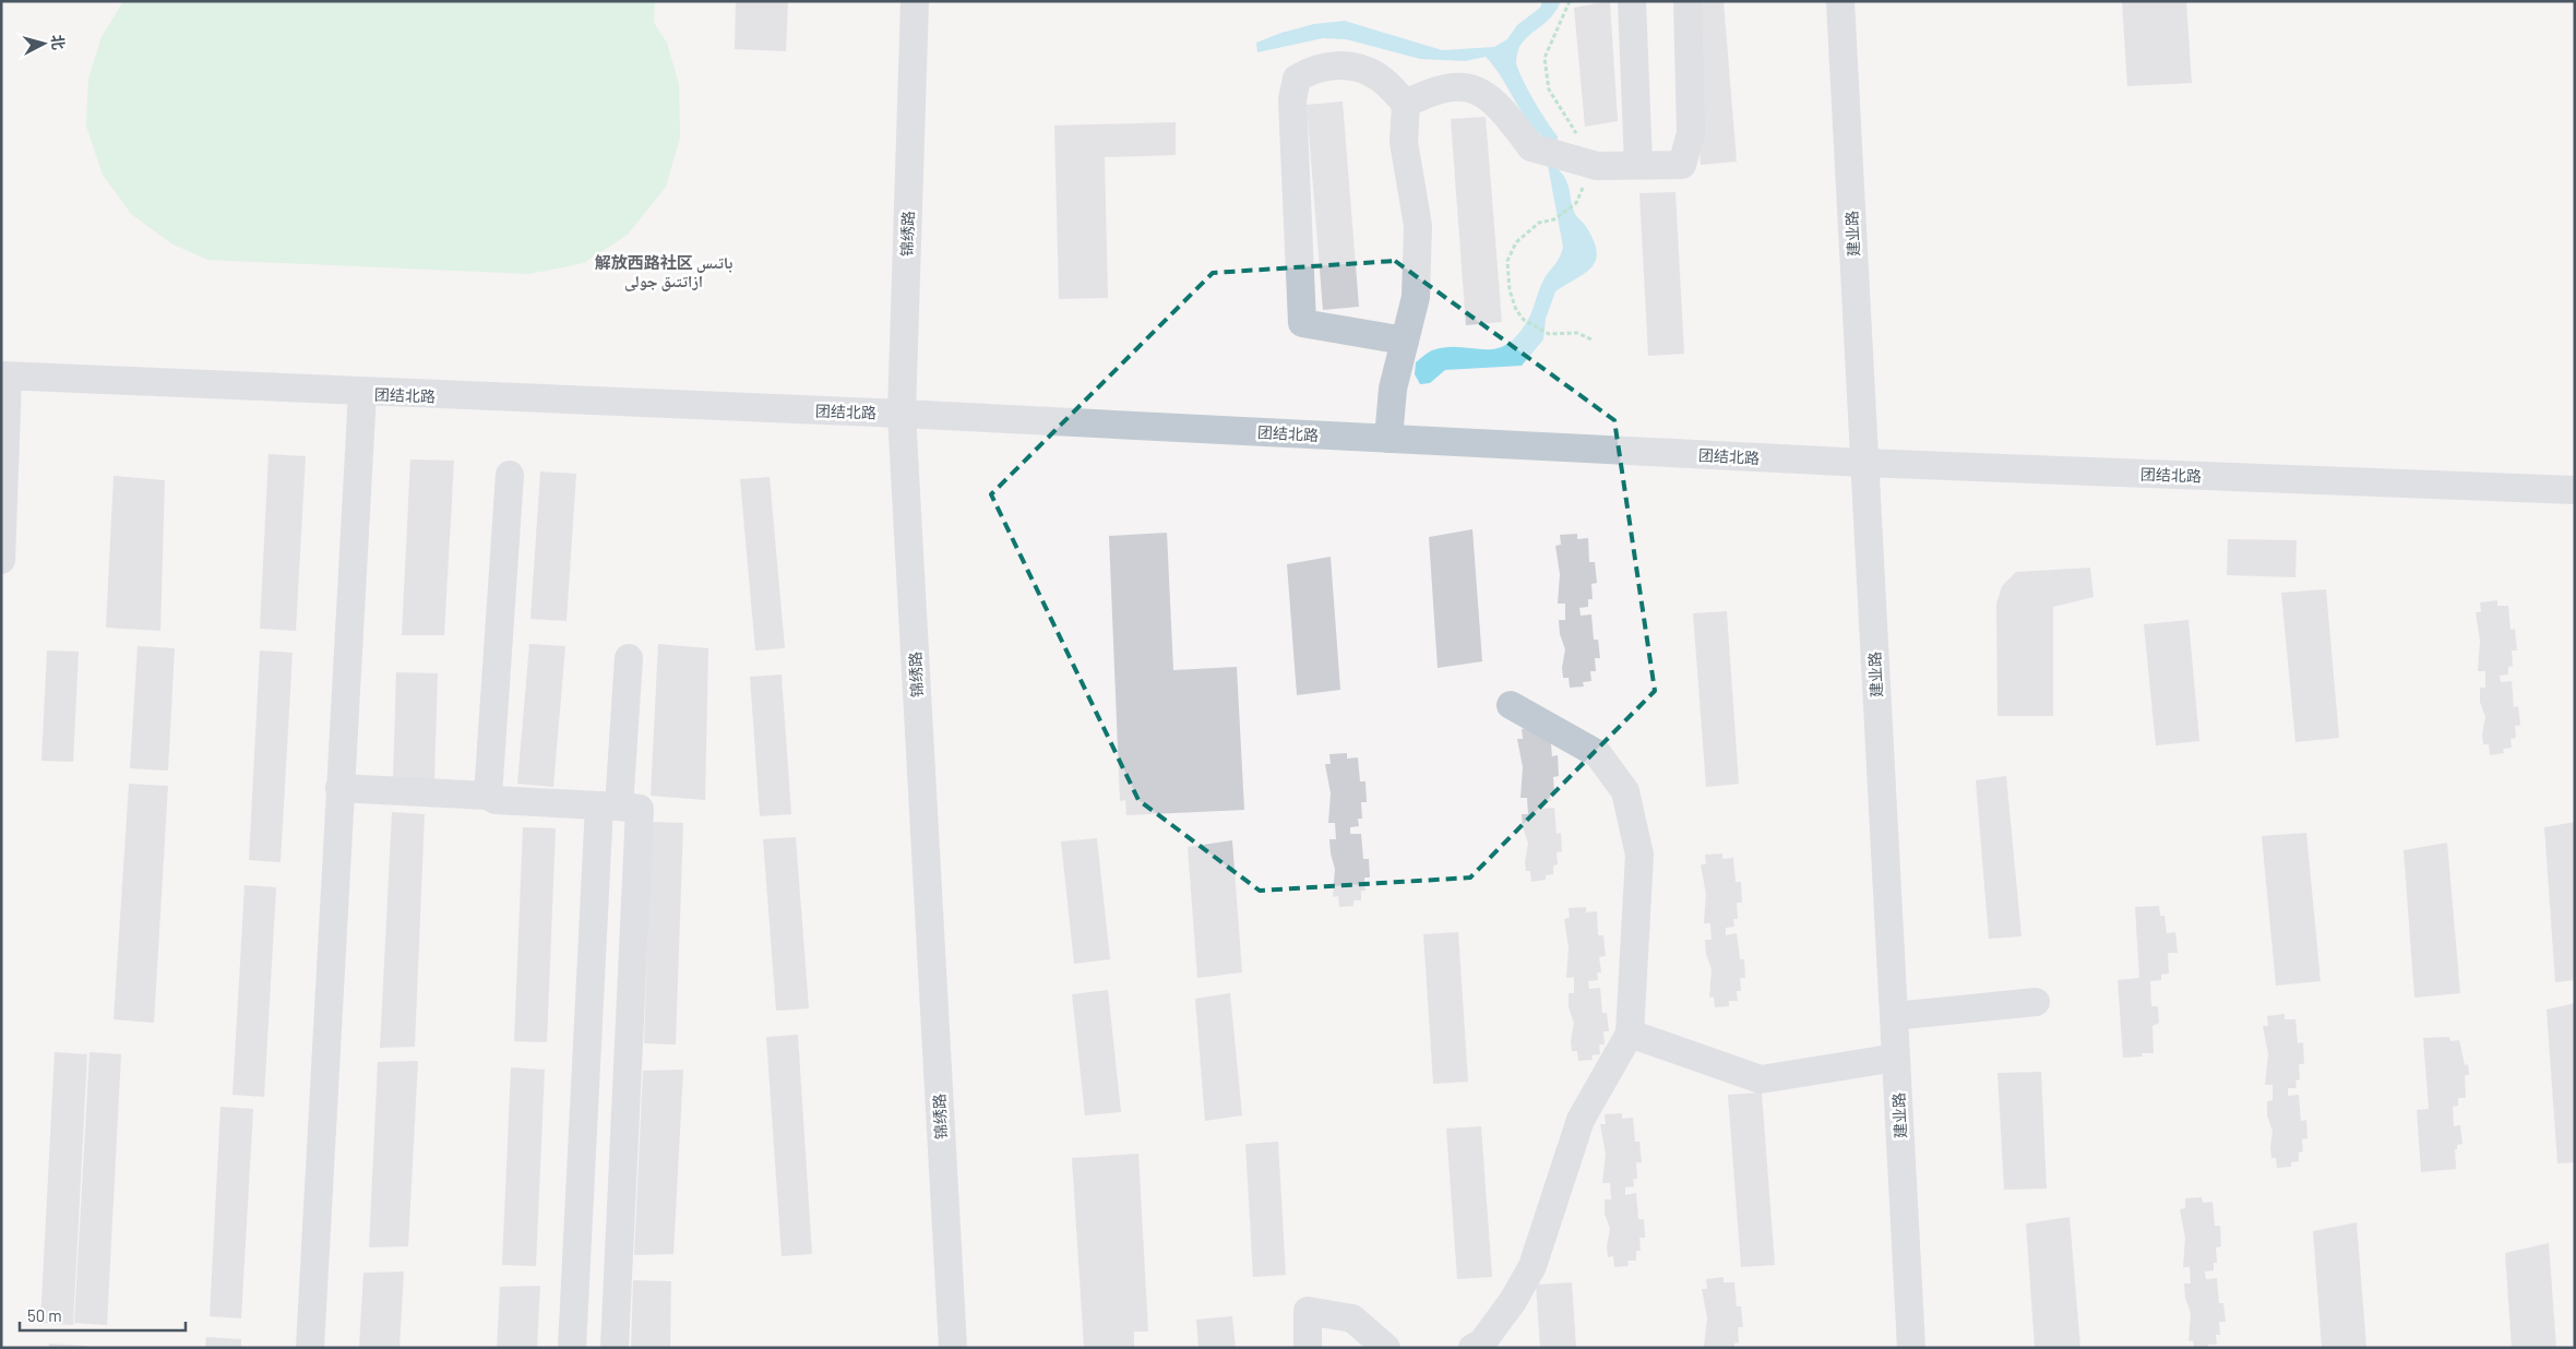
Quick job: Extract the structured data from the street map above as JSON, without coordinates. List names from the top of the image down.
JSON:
{
  "streets": {
    "street": ["锦绣路", "建业路", "团结北路"]
  },
  "crossings": [
    ["锦绣路", "团结北路"],
    ["建业路", "团结北路"]
  ],
  "districts": ["解放西路社区 باتىس ازاتتىق جولى"],
  "scale_bar": "50 m",
  "north": "right"
}
